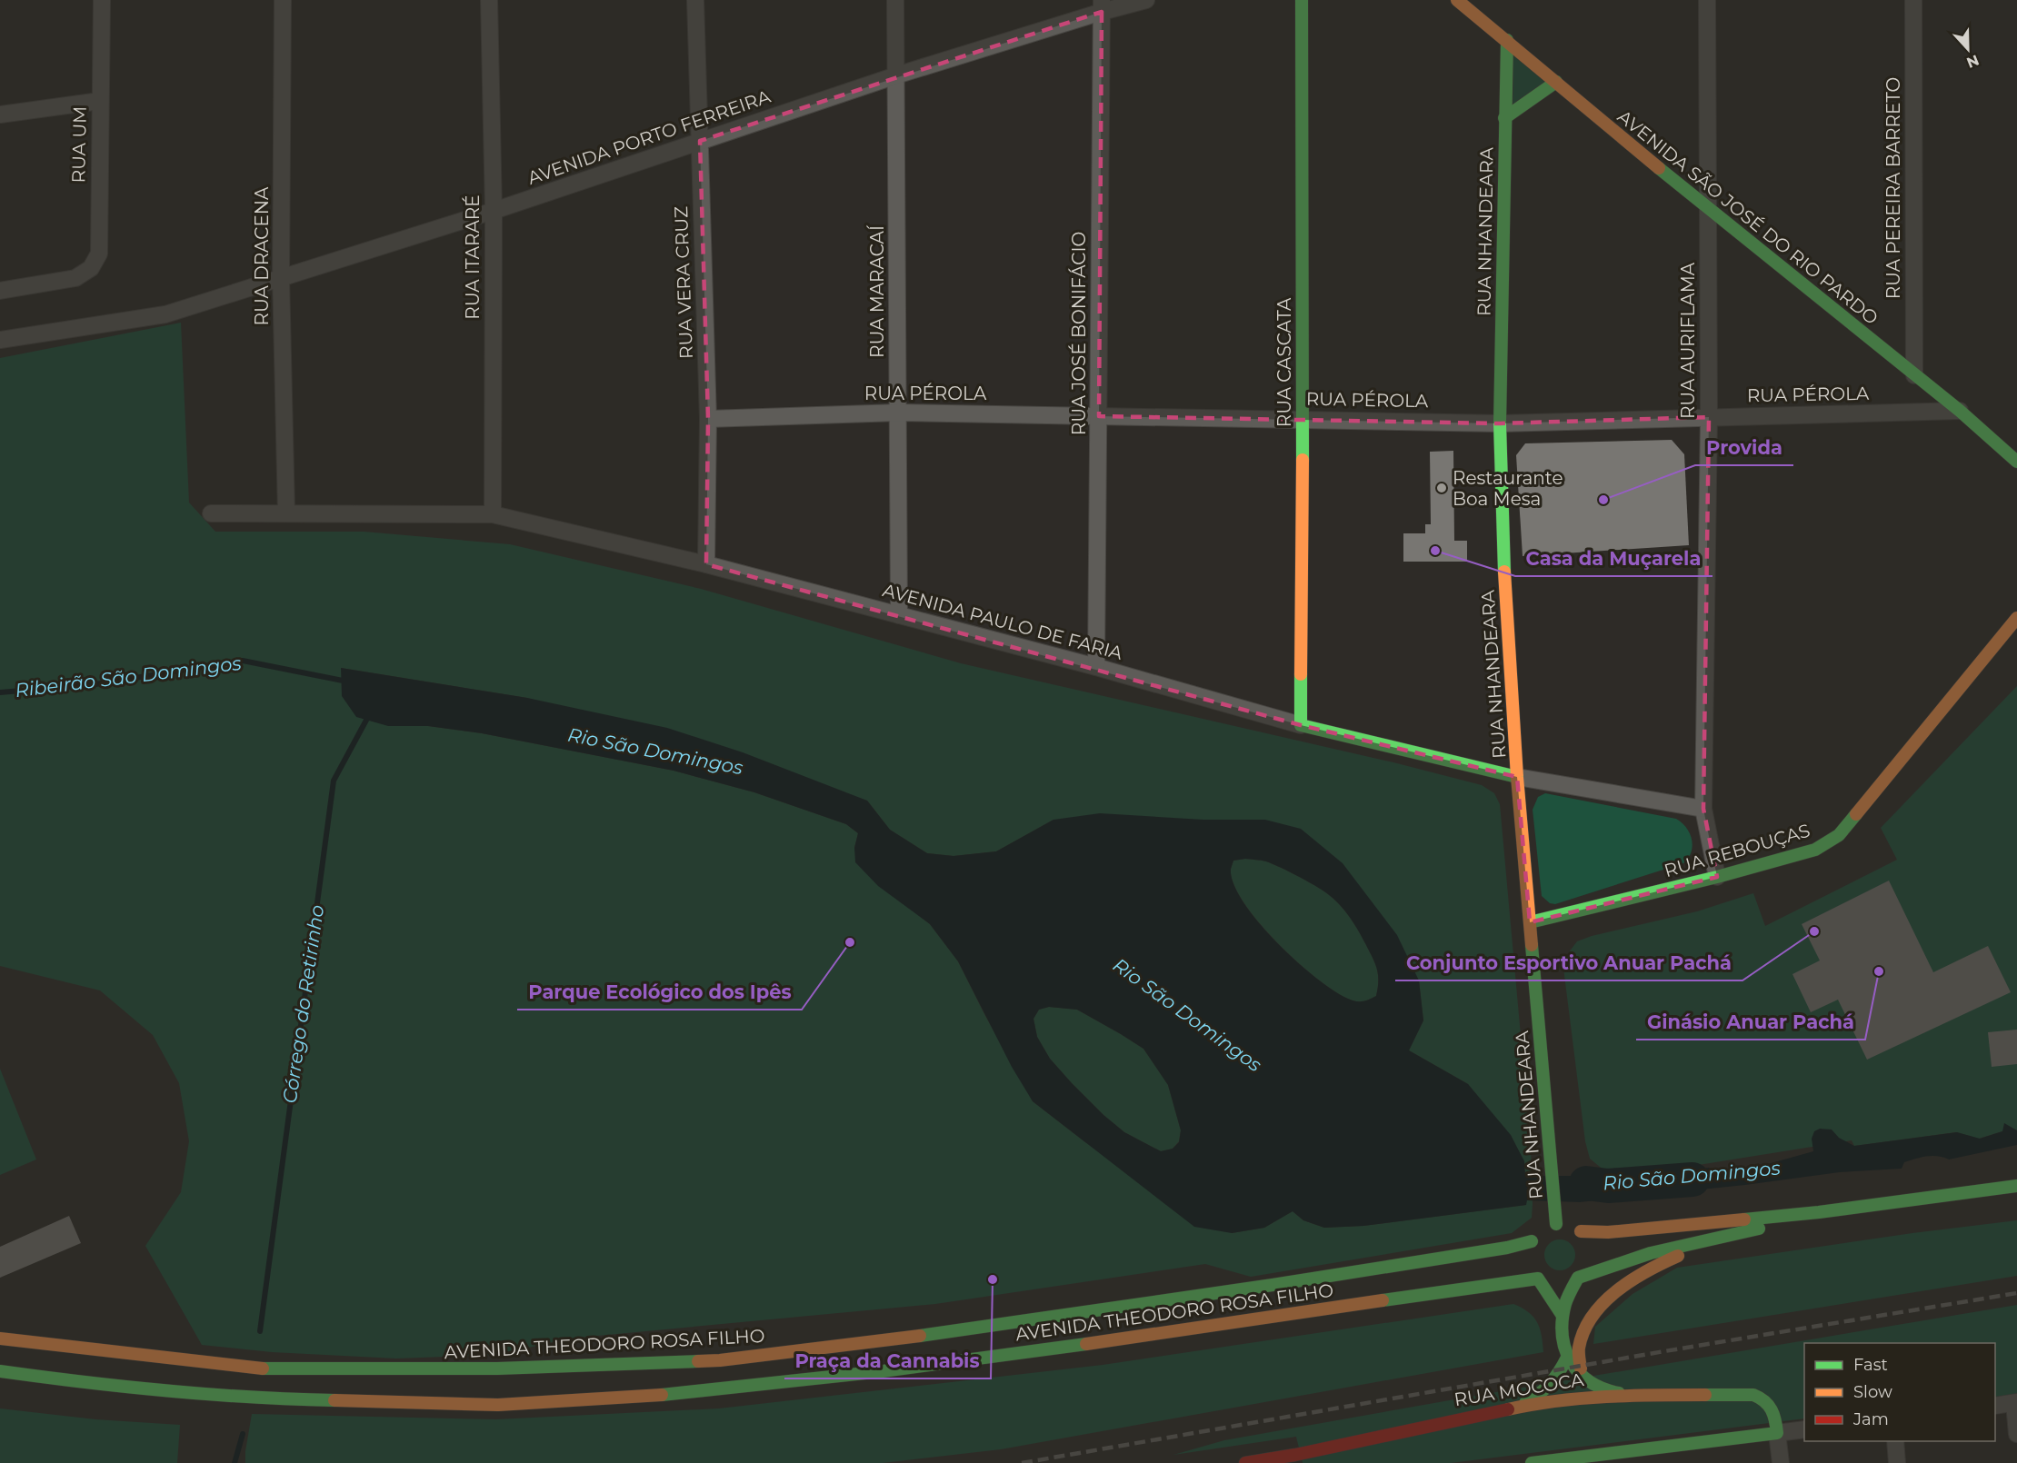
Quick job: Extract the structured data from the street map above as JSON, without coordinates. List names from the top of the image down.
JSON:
{
  "streets": {
    "main road": [
      "AVENIDA SÃO JOSÉ DO RIO PARDO",
      "RUA NHANDEARA",
      "RUA CASCATA",
      "AVENIDA PAULO DE FARIA",
      "RUA REBOUÇAS",
      "AVENIDA THEODORO ROSA FILHO",
      "RUA MOCOCA"
    ],
    "street": [
      "AVENIDA PORTO FERREIRA",
      "RUA UM",
      "RUA PEREIRA BARRETO",
      "RUA DRACENA",
      "RUA ITARARÉ",
      "RUA VERA CRUZ",
      "RUA MARACAÍ",
      "RUA JOSÉ BONIFÁCIO",
      "RUA AURIFLAMA",
      "RUA PÉROLA"
    ]
  },
  "crossings": [
    ["AVENIDA PORTO FERREIRA", "RUA DRACENA"],
    ["AVENIDA PORTO FERREIRA", "RUA ITARARÉ"],
    ["AVENIDA PORTO FERREIRA", "RUA VERA CRUZ"],
    ["AVENIDA PORTO FERREIRA", "RUA MARACAÍ"],
    ["AVENIDA PORTO FERREIRA", "RUA JOSÉ BONIFÁCIO"],
    ["RUA PEREIRA BARRETO", "AVENIDA SÃO JOSÉ DO RIO PARDO"],
    ["AVENIDA SÃO JOSÉ DO RIO PARDO", "RUA NHANDEARA"],
    ["AVENIDA SÃO JOSÉ DO RIO PARDO", "RUA AURIFLAMA"],
    ["AVENIDA SÃO JOSÉ DO RIO PARDO", "RUA PÉROLA"],
    ["RUA NHANDEARA", "RUA PÉROLA"],
    ["RUA NHANDEARA", "AVENIDA PAULO DE FARIA"],
    ["RUA NHANDEARA", "RUA REBOUÇAS"],
    ["RUA DRACENA", "AVENIDA PAULO DE FARIA"],
    ["RUA ITARARÉ", "AVENIDA PAULO DE FARIA"],
    ["RUA VERA CRUZ", "RUA PÉROLA"],
    ["RUA VERA CRUZ", "AVENIDA PAULO DE FARIA"],
    ["RUA MARACAÍ", "RUA PÉROLA"],
    ["RUA MARACAÍ", "AVENIDA PAULO DE FARIA"],
    ["RUA JOSÉ BONIFÁCIO", "RUA PÉROLA"],
    ["RUA JOSÉ BONIFÁCIO", "AVENIDA PAULO DE FARIA"],
    ["RUA AURIFLAMA", "RUA PÉROLA"],
    ["RUA AURIFLAMA", "AVENIDA PAULO DE FARIA"],
    ["RUA AURIFLAMA", "RUA REBOUÇAS"],
    ["RUA CASCATA", "RUA PÉROLA"],
    ["RUA CASCATA", "AVENIDA PAULO DE FARIA"]
  ],
  "water": ["Ribeirão São Domingos", "Rio São Domingos", "Córrego do Retirinho"],
  "places": [
    "Restaurante Boa Mesa",
    "Provida",
    "Casa da Muçarela",
    "Conjunto Esportivo Anuar Pachá",
    "Parque Ecológico dos Ipês",
    "Ginásio Anuar Pachá",
    "Praça da Cannabis"
  ],
  "legend": ["Fast", "Slow", "Jam"],
  "north": "bottom"
}
